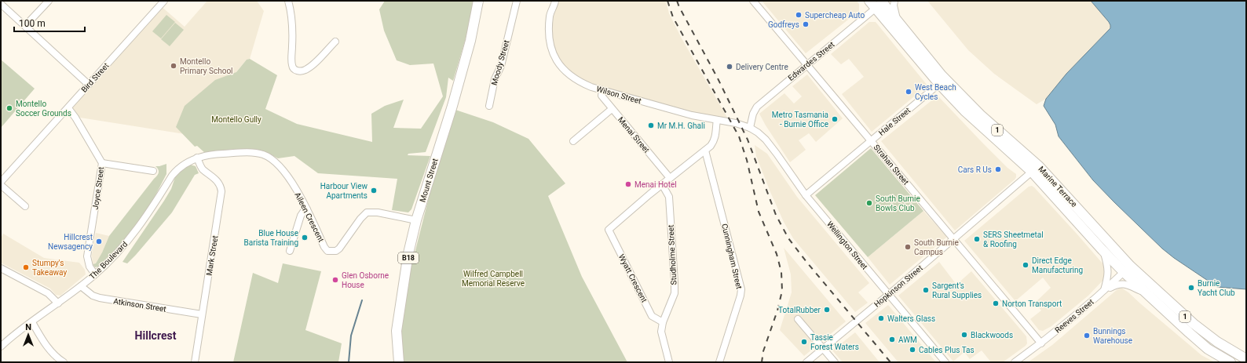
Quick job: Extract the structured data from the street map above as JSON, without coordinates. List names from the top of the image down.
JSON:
{
  "streets": {
    "highway": [
      "1",
      "Mount Street",
      "Marine Terrace",
      "B18"
    ],
    "street": [
      "Edwardes Street",
      "Moody Street",
      "Bird Street",
      "Wilson Street",
      "Hale Street",
      "Menai Street",
      "Strahan Street",
      "Joyce Street",
      "Aileen Crescent",
      "Wellington Street",
      "Studholme Street",
      "Mark Street",
      "Cunningham Street",
      "The Boulevard",
      "Wyatt Crescent",
      "Hopkinson Street",
      "Atkinson Street",
      "Reeves Street"
    ]
  },
  "crossings": [
    ["Edwardes Street", "Wilson Street"],
    ["Edwardes Street", "Strahan Street"],
    ["Edwardes Street", "Marine Terrace"],
    ["Edwardes Street", "Wellington Street"],
    ["Bird Street", "Joyce Street"],
    ["Wilson Street", "Menai Street"],
    ["Wilson Street", "Wellington Street"],
    ["Hale Street", "Strahan Street"],
    ["Hale Street", "Marine Terrace"],
    ["Hale Street", "Wellington Street"],
    ["Strahan Street", "Hopkinson Street"],
    ["Strahan Street", "Reeves Street"],
    ["Mount Street", "Aileen Crescent"],
    ["Marine Terrace", "Hopkinson Street"],
    ["Marine Terrace", "Reeves Street"],
    ["Joyce Street", "The Boulevard"],
    ["Aileen Crescent", "Mark Street"],
    ["Aileen Crescent", "The Boulevard"],
    ["Wellington Street", "Hopkinson Street"],
    ["Studholme Street", "Wyatt Crescent"],
    ["Mark Street", "The Boulevard"],
    ["Mark Street", "Atkinson Street"],
    ["The Boulevard", "Atkinson Street"]
  ],
  "districts": ["Hillcrest"],
  "parks": ["Montello Gully", "Wilfred Campbell Memorial Reserve"],
  "places": [
    "Supercheap Auto",
    "Godfreys",
    "Montello Primary School",
    "Delivery Centre",
    "West Beach Cycles",
    "Montello Soccer Grounds",
    "Metro Tasmania - Burnie Office",
    "Mr M.H. Ghali",
    "Cars R Us",
    "Menai Hotel",
    "Harbour View Apartments",
    "South Burnie Bowls Club",
    "Blue House Barista Training",
    "SERS Sheetmetal & Roofing",
    "Hillcrest Newsagency",
    "South Burnie Campus",
    "Direct Edge Manufacturing",
    "Stumpy's Takeaway",
    "Glen Osborne House",
    "Burnie Yacht Club",
    "Sargent's Rural Supplies",
    "Norton Transport",
    "TotalRubber",
    "Walters Glass",
    "Blackwoods",
    "Bunnings Warehouse",
    "AWM",
    "Tassie Forest Waters",
    "Cables Plus Tas"
  ],
  "scale_bar": "100 m",
  "north": "top"
}
